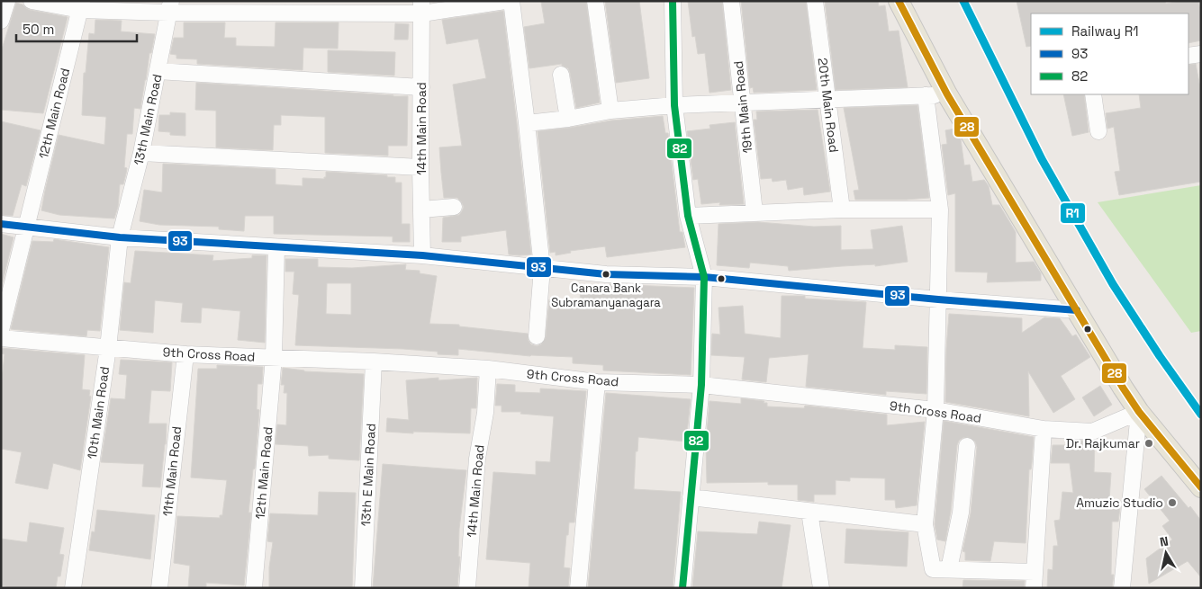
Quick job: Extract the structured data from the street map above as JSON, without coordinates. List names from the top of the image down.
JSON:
{
  "streets": {
    "street": [
      "20th Main Road",
      "19th Main Road",
      "12th Main Road",
      "13th Main Road",
      "14th Main Road",
      "9th Cross Road",
      "10th Main Road",
      "11th Main Road",
      "13th E Main Road"
    ]
  },
  "crossings": [
    ["12th Main Road", "9th Cross Road"],
    ["13th Main Road", "10th Main Road"],
    ["14th Main Road", "9th Cross Road"],
    ["9th Cross Road", "10th Main Road"],
    ["9th Cross Road", "11th Main Road"],
    ["9th Cross Road", "13th E Main Road"]
  ],
  "places": ["Canara Bank Subramanyanagara", "Dr. Rajkumar", "Amuzic Studio"],
  "lines": [
    "rail line R1",
    "transit line 82",
    "transit line 28",
    "transit line 93"
  ],
  "legend": ["Railway R1", "93", "82"],
  "scale_bar": "50 m",
  "north": "top"
}
